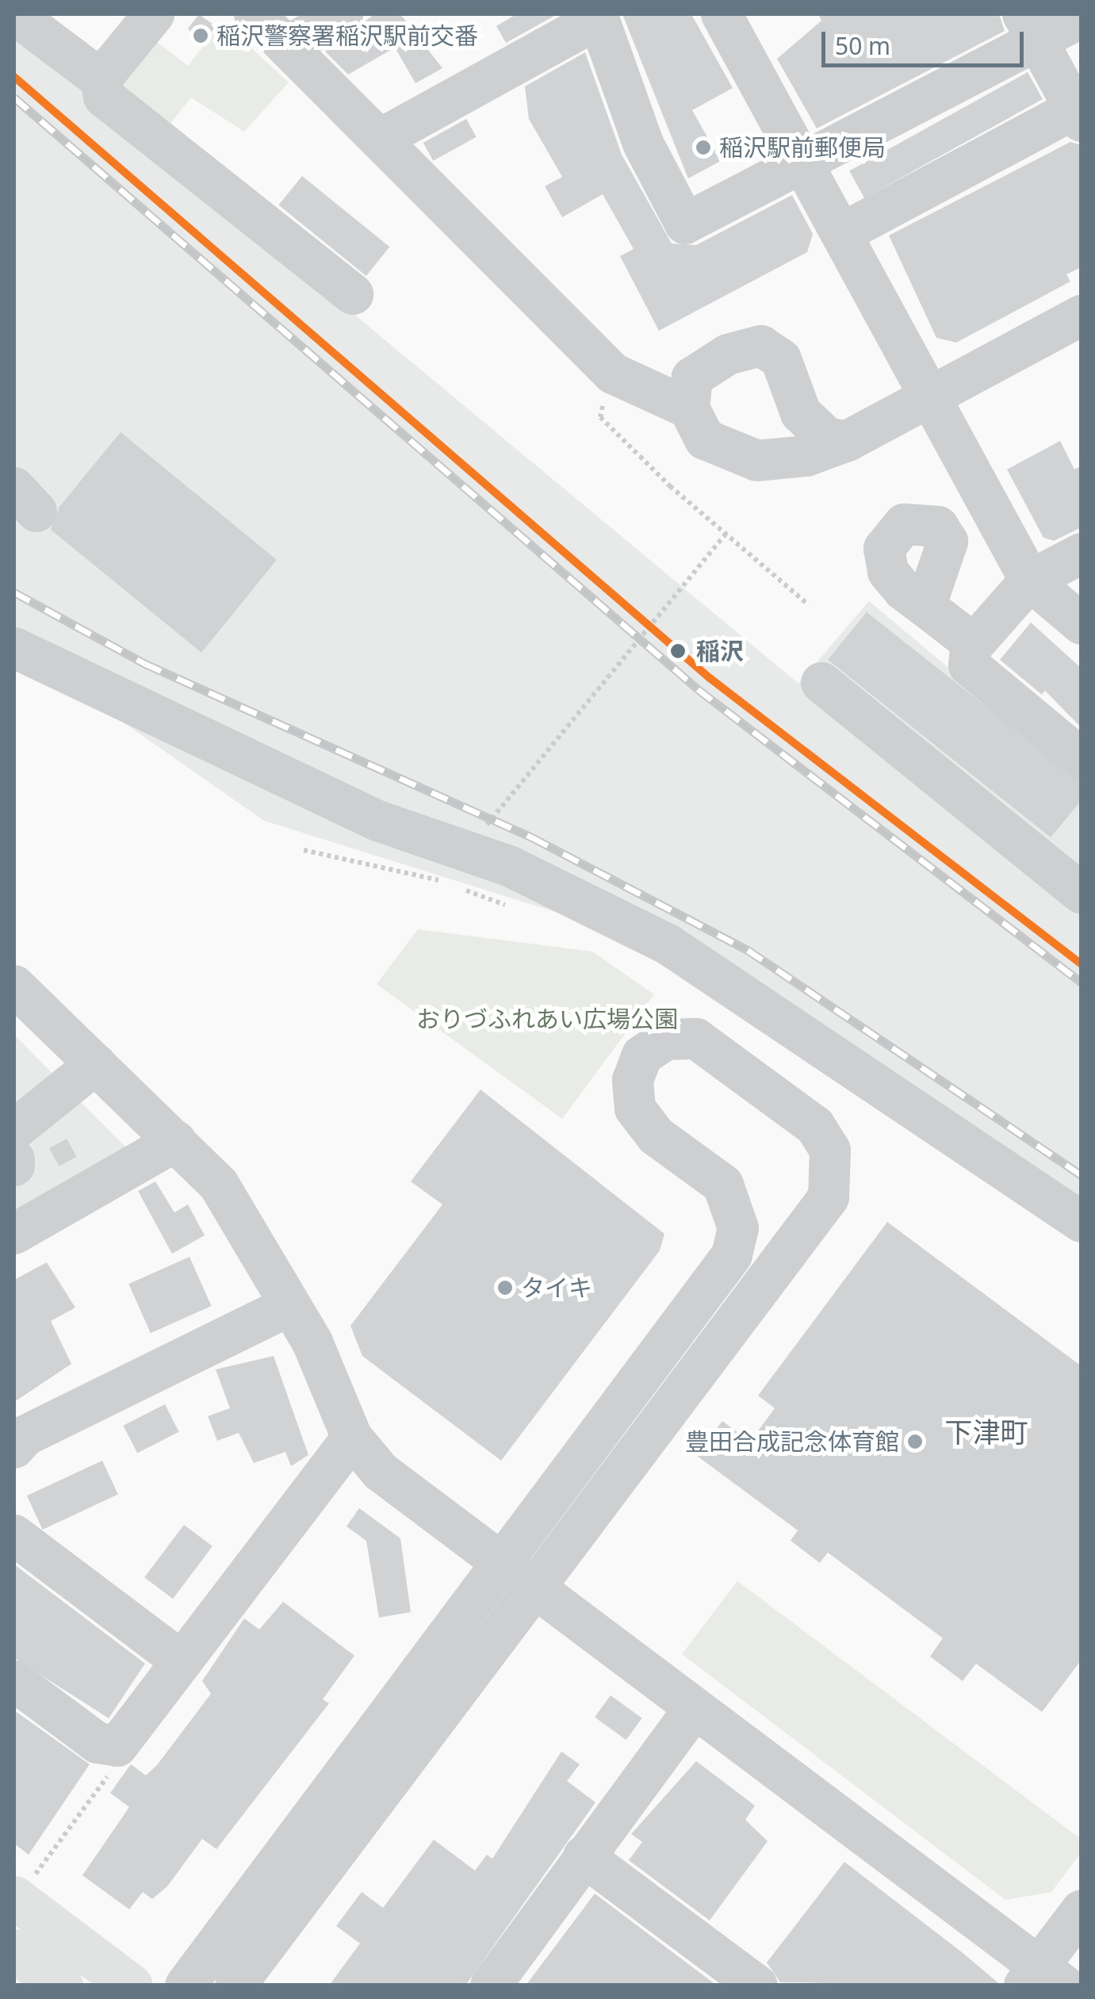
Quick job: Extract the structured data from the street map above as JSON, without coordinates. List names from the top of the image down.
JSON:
{
  "districts": ["下津町"],
  "parks": ["おりづふれあい広場公園"],
  "places": [
    "稲沢警察署稲沢駅前交番",
    "稲沢駅前郵便局",
    "稲沢",
    "タイキ",
    "豊田合成記念体育館"
  ],
  "scale_bar": "50 m"
}
